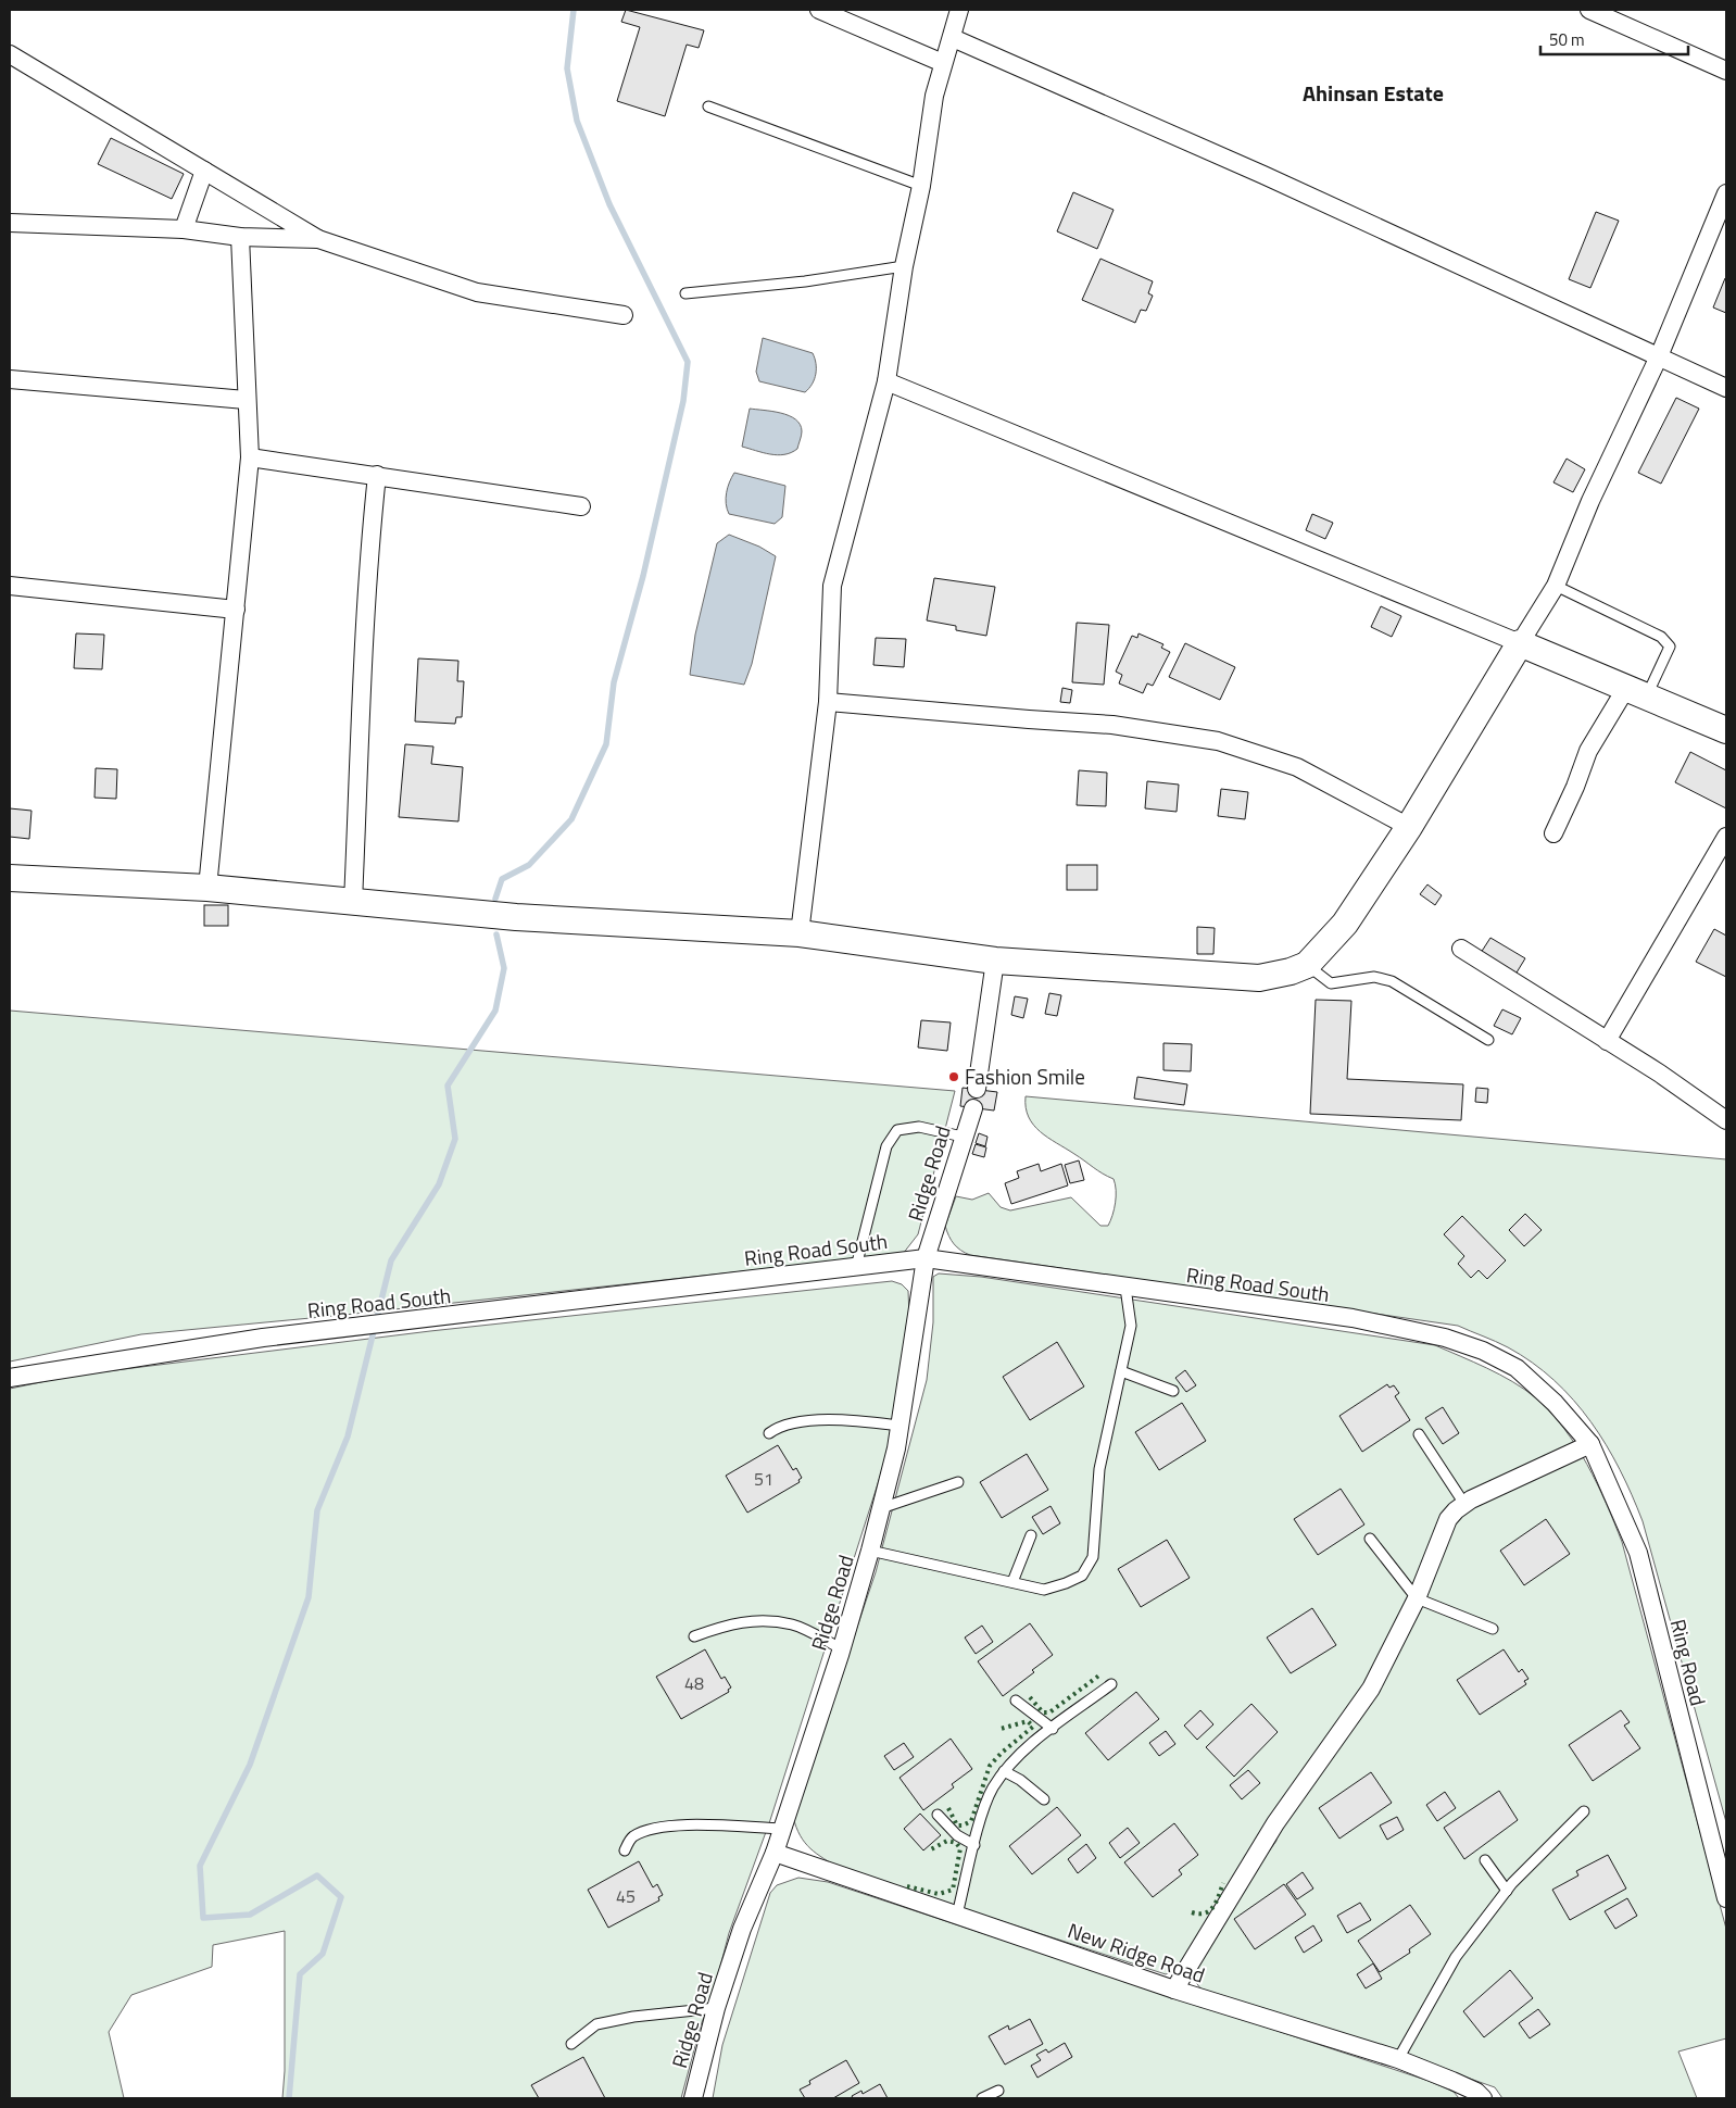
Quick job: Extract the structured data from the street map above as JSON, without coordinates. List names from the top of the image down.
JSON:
{
  "streets": {
    "street": [
      "Ridge Road",
      "Ring Road South",
      "Ring Road",
      "New Ridge Road"
    ]
  },
  "crossings": [
    ["Ridge Road", "Ring Road South"],
    ["Ridge Road", "New Ridge Road"],
    ["Ring Road South", "Ring Road"]
  ],
  "districts": ["Ahinsan Estate"],
  "places": ["Fashion Smile"],
  "house_numbers": ["51", "48", "45"],
  "scale_bar": "50 m"
}
